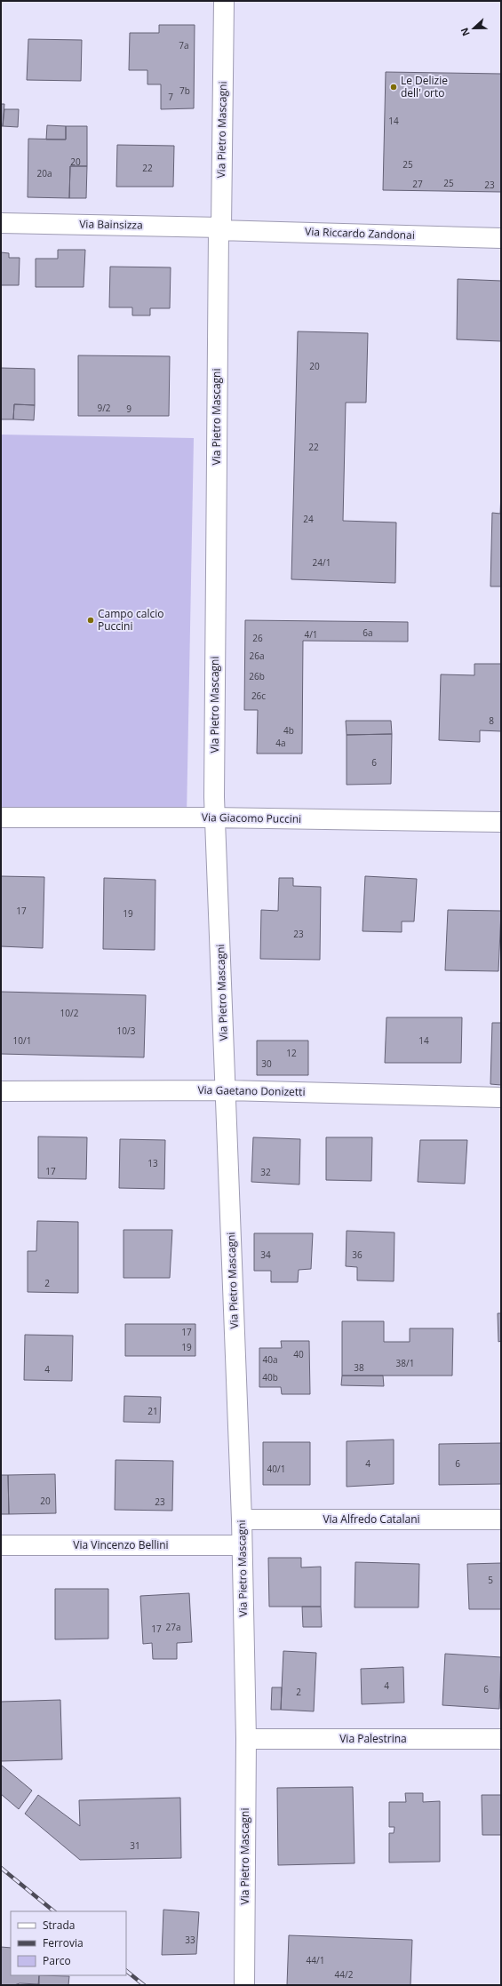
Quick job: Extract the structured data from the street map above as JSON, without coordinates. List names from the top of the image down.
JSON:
{
  "streets": {
    "street": [
      "Via Pietro Mascagni",
      "Via Bainsizza",
      "Via Riccardo Zandonai",
      "Via Giacomo Puccini",
      "Via Gaetano Donizetti",
      "Via Alfredo Catalani",
      "Via Vincenzo Bellini",
      "Via Palestrina"
    ]
  },
  "crossings": [
    ["Via Pietro Mascagni", "Via Bainsizza"],
    ["Via Pietro Mascagni", "Via Riccardo Zandonai"],
    ["Via Pietro Mascagni", "Via Giacomo Puccini"],
    ["Via Pietro Mascagni", "Via Gaetano Donizetti"],
    ["Via Pietro Mascagni", "Via Alfredo Catalani"],
    ["Via Pietro Mascagni", "Via Vincenzo Bellini"],
    ["Via Pietro Mascagni", "Via Palestrina"],
    ["Via Bainsizza", "Via Riccardo Zandonai"]
  ],
  "places": ["Le Delizie dell' orto", "Campo calcio Puccini"],
  "house_numbers": [
    "7a",
    "7b",
    "7",
    "14",
    "20",
    "25",
    "22",
    "20a",
    "25",
    "27",
    "23",
    "20",
    "9/2",
    "9",
    "22",
    "24",
    "24/1",
    "6a",
    "4/1",
    "26",
    "26a",
    "26b",
    "26c",
    "8",
    "4b",
    "4a",
    "6",
    "17",
    "19",
    "23",
    "10/2",
    "10/3",
    "10/1",
    "14",
    "12",
    "30",
    "13",
    "17",
    "32",
    "34",
    "36",
    "2",
    "17",
    "19",
    "40",
    "40a",
    "38/1",
    "38",
    "4",
    "40b",
    "21",
    "4",
    "6",
    "40/1",
    "20",
    "23",
    "5",
    "27a",
    "17",
    "4",
    "6",
    "2",
    "31",
    "33",
    "44/1",
    "44/2"
  ],
  "legend": ["Strada", "Ferrovia", "Parco"],
  "north": "left"
}
